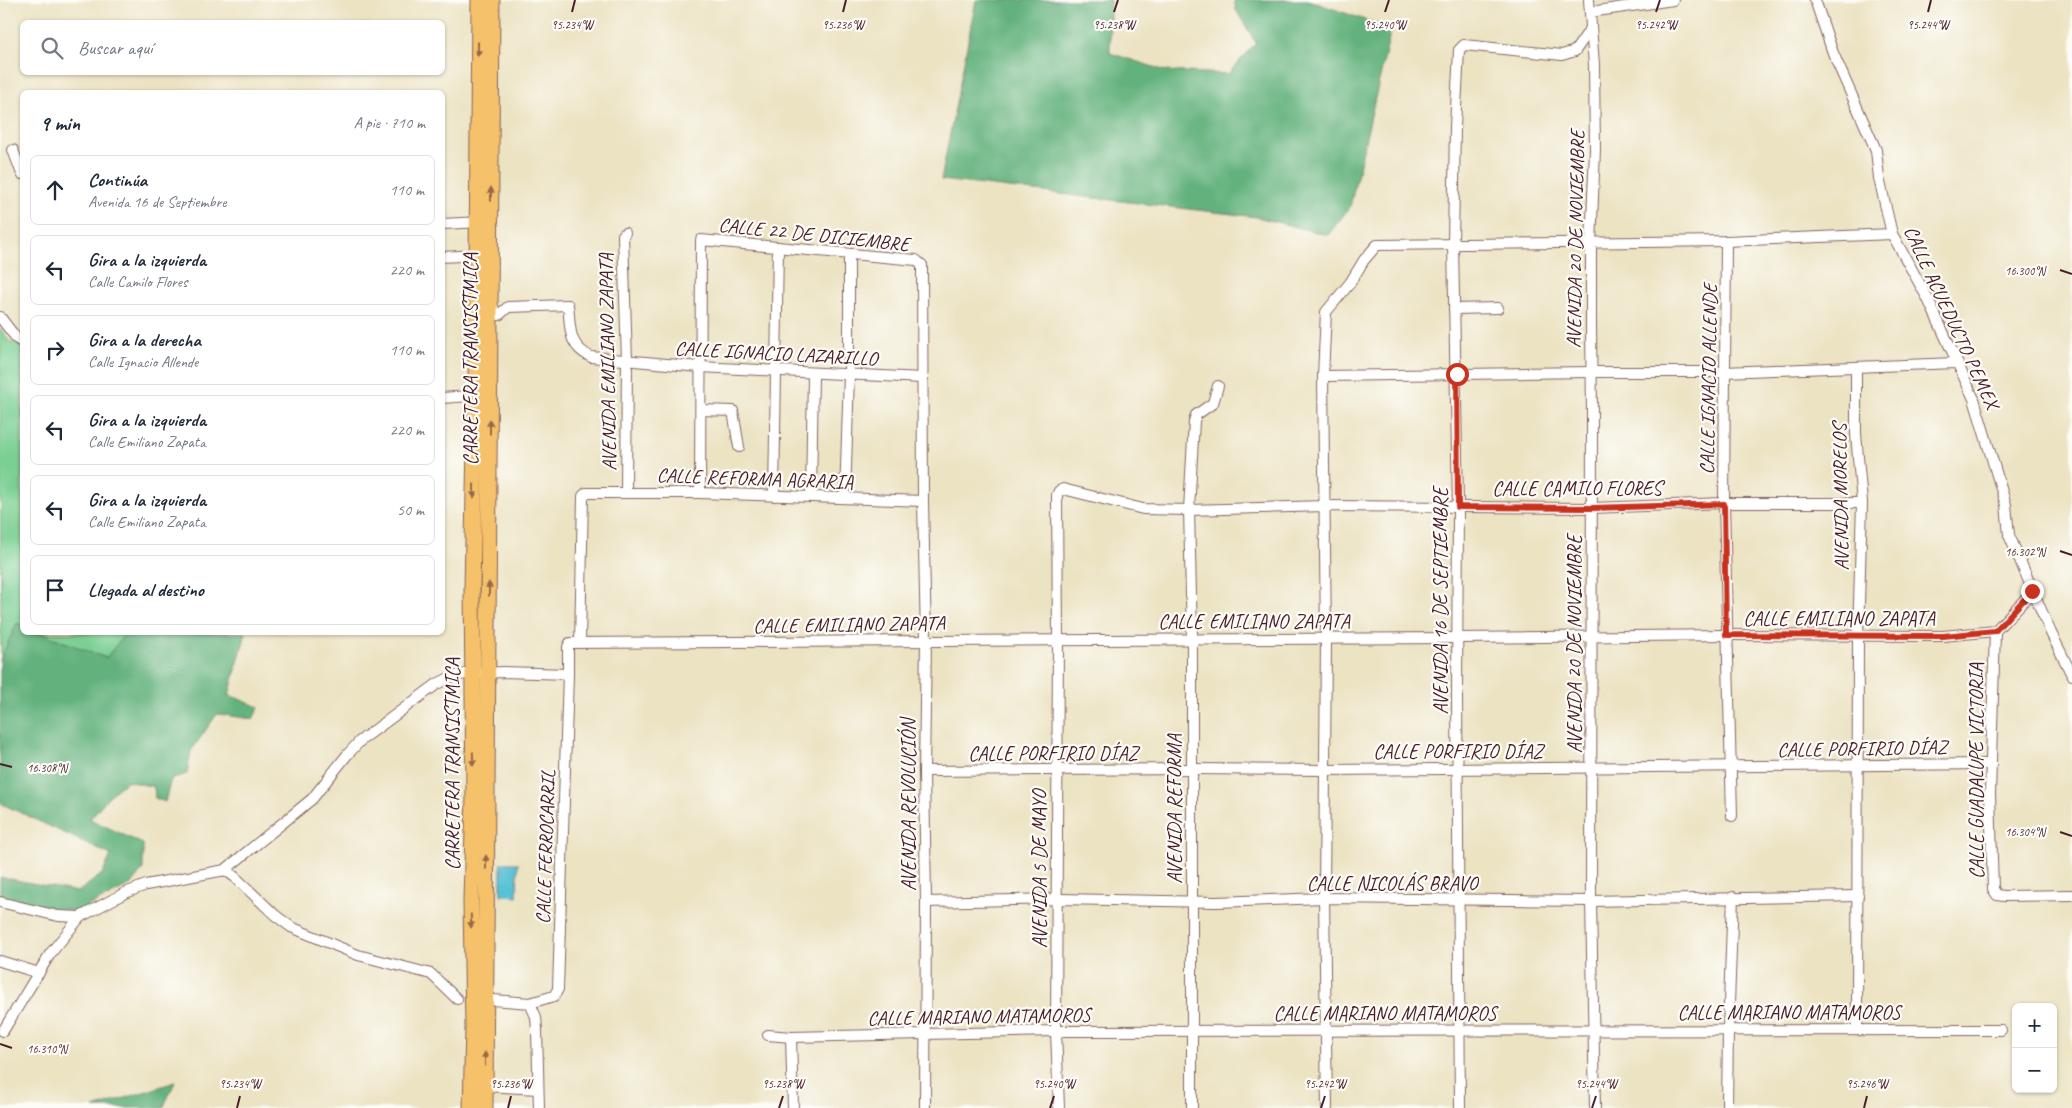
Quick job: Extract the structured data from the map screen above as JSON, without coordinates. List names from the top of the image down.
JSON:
{
  "streets": {
    "main road": ["CARRETERA TRANSISTMICA"],
    "street": [
      "CALLE 22 DE DICIEMBRE",
      "AVENIDA 20 DE NOVIEMBRE",
      "CALLE ACUEDUCTO PEMEX",
      "CALLE IGNACIO LAZARILLO",
      "AVENIDA EMILIANO ZAPATA",
      "CALLE IGNACIO ALLENDE",
      "CALLE REFORMA AGRARIA",
      "CALLE CAMILO FLORES",
      "AVENIDA MORELOS",
      "AVENIDA 16 DE SEPTIEMBRE",
      "CALLE EMILIANO ZAPATA",
      "CALLE PORFIRIO DÍAZ",
      "CALLE GUADALUPE VICTORIA",
      "AVENIDA REVOLUCIÓN",
      "AVENIDA REFORMA",
      "CALLE FERROCARRIL",
      "AVENIDA 5 DE MAYO",
      "CALLE NICOLÁS BRAVO",
      "CALLE MARIANO MATAMOROS"
    ]
  },
  "crossings": [
    ["CALLE 22 DE DICIEMBRE", "CALLE IGNACIO LAZARILLO"],
    ["CALLE 22 DE DICIEMBRE", "AVENIDA REVOLUCIÓN"],
    ["AVENIDA 20 DE NOVIEMBRE", "CALLE CAMILO FLORES"],
    ["AVENIDA 20 DE NOVIEMBRE", "AVENIDA 16 DE SEPTIEMBRE"],
    ["AVENIDA 20 DE NOVIEMBRE", "CALLE EMILIANO ZAPATA"],
    ["AVENIDA 20 DE NOVIEMBRE", "CALLE PORFIRIO DÍAZ"],
    ["AVENIDA 20 DE NOVIEMBRE", "CALLE NICOLÁS BRAVO"],
    ["AVENIDA 20 DE NOVIEMBRE", "CALLE MARIANO MATAMOROS"],
    ["CALLE IGNACIO LAZARILLO", "CARRETERA TRANSISTMICA"],
    ["CALLE IGNACIO LAZARILLO", "AVENIDA EMILIANO ZAPATA"],
    ["CALLE IGNACIO LAZARILLO", "AVENIDA REVOLUCIÓN"],
    ["AVENIDA EMILIANO ZAPATA", "CALLE REFORMA AGRARIA"],
    ["CALLE IGNACIO ALLENDE", "CALLE CAMILO FLORES"],
    ["CALLE IGNACIO ALLENDE", "CALLE EMILIANO ZAPATA"],
    ["CALLE IGNACIO ALLENDE", "CALLE PORFIRIO DÍAZ"],
    ["CALLE REFORMA AGRARIA", "CALLE EMILIANO ZAPATA"],
    ["CALLE REFORMA AGRARIA", "AVENIDA REVOLUCIÓN"],
    ["CALLE CAMILO FLORES", "AVENIDA MORELOS"],
    ["CALLE CAMILO FLORES", "AVENIDA 16 DE SEPTIEMBRE"],
    ["CALLE CAMILO FLORES", "AVENIDA REFORMA"],
    ["CALLE CAMILO FLORES", "AVENIDA 5 DE MAYO"],
    ["AVENIDA MORELOS", "CALLE EMILIANO ZAPATA"],
    ["AVENIDA MORELOS", "CALLE PORFIRIO DÍAZ"],
    ["AVENIDA MORELOS", "CALLE NICOLÁS BRAVO"],
    ["AVENIDA MORELOS", "CALLE MARIANO MATAMOROS"],
    ["AVENIDA 16 DE SEPTIEMBRE", "CALLE EMILIANO ZAPATA"],
    ["AVENIDA 16 DE SEPTIEMBRE", "CALLE PORFIRIO DÍAZ"],
    ["AVENIDA 16 DE SEPTIEMBRE", "CALLE NICOLÁS BRAVO"],
    ["AVENIDA 16 DE SEPTIEMBRE", "CALLE MARIANO MATAMOROS"],
    ["CALLE EMILIANO ZAPATA", "CALLE GUADALUPE VICTORIA"],
    ["CALLE EMILIANO ZAPATA", "AVENIDA REVOLUCIÓN"],
    ["CALLE EMILIANO ZAPATA", "AVENIDA REFORMA"],
    ["CALLE EMILIANO ZAPATA", "AVENIDA 5 DE MAYO"],
    ["CALLE PORFIRIO DÍAZ", "CALLE GUADALUPE VICTORIA"],
    ["CALLE PORFIRIO DÍAZ", "AVENIDA REVOLUCIÓN"],
    ["CALLE PORFIRIO DÍAZ", "AVENIDA REFORMA"],
    ["CALLE PORFIRIO DÍAZ", "AVENIDA 5 DE MAYO"],
    ["AVENIDA REVOLUCIÓN", "CALLE NICOLÁS BRAVO"],
    ["AVENIDA REVOLUCIÓN", "CALLE MARIANO MATAMOROS"],
    ["AVENIDA REFORMA", "CALLE NICOLÁS BRAVO"],
    ["AVENIDA REFORMA", "CALLE MARIANO MATAMOROS"],
    ["AVENIDA 5 DE MAYO", "CALLE NICOLÁS BRAVO"],
    ["AVENIDA 5 DE MAYO", "CALLE MARIANO MATAMOROS"]
  ],
  "page": {
    "search": "Buscar aquí",
    "heading": ["9 min", "A pie · 710 m"],
    "list": [
      ["Continúa", "Avenida 16 de Septiembre", "110 m"],
      ["Gira a la izquierda", "Calle Camilo Flores", "220 m"],
      ["Gira a la derecha", "Calle Ignacio Allende", "110 m"],
      ["Gira a la izquierda", "Calle Emiliano Zapata", "220 m"],
      ["Gira a la izquierda", "Calle Emiliano Zapata", "50 m"],
      "Llegada al destino"
    ],
    "map_buttons": ["+", "−"]
  },
  "coordinates": [
    "95.234°W",
    "95.236°W",
    "95.238°W",
    "95.240°W",
    "95.242°W",
    "95.244°W",
    "16.300°N",
    "16.302°N",
    "16.308°N",
    "16.304°N",
    "16.310°N",
    "95.246°W"
  ]
}
